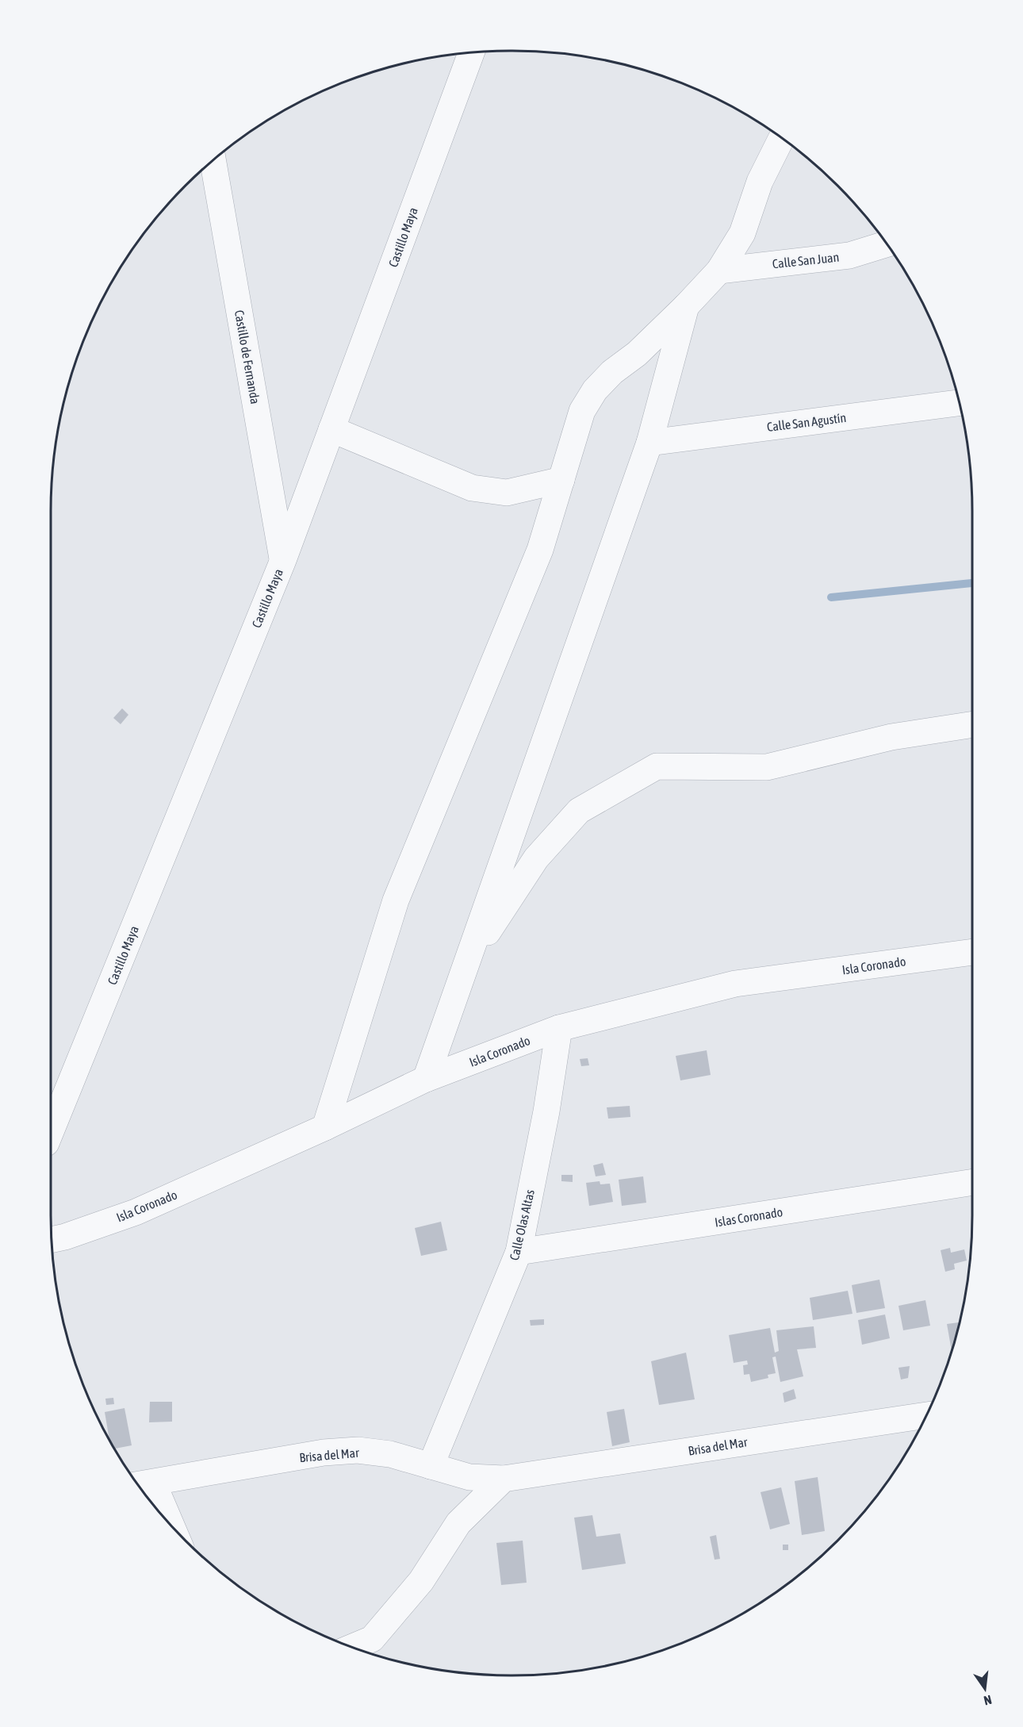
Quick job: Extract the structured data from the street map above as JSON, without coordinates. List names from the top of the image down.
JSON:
{
  "streets": {
    "street": [
      "Castillo Maya",
      "Calle San Juan",
      "Castillo de Fernanda",
      "Calle San Agustín",
      "Isla Coronado",
      "Islas Coronado",
      "Calle Olas Altas",
      "Brisa del Mar"
    ]
  },
  "crossings": [
    ["Castillo Maya", "Castillo de Fernanda"],
    ["Isla Coronado", "Calle Olas Altas"],
    ["Islas Coronado", "Calle Olas Altas"],
    ["Calle Olas Altas", "Brisa del Mar"]
  ],
  "north": "bottom"
}
